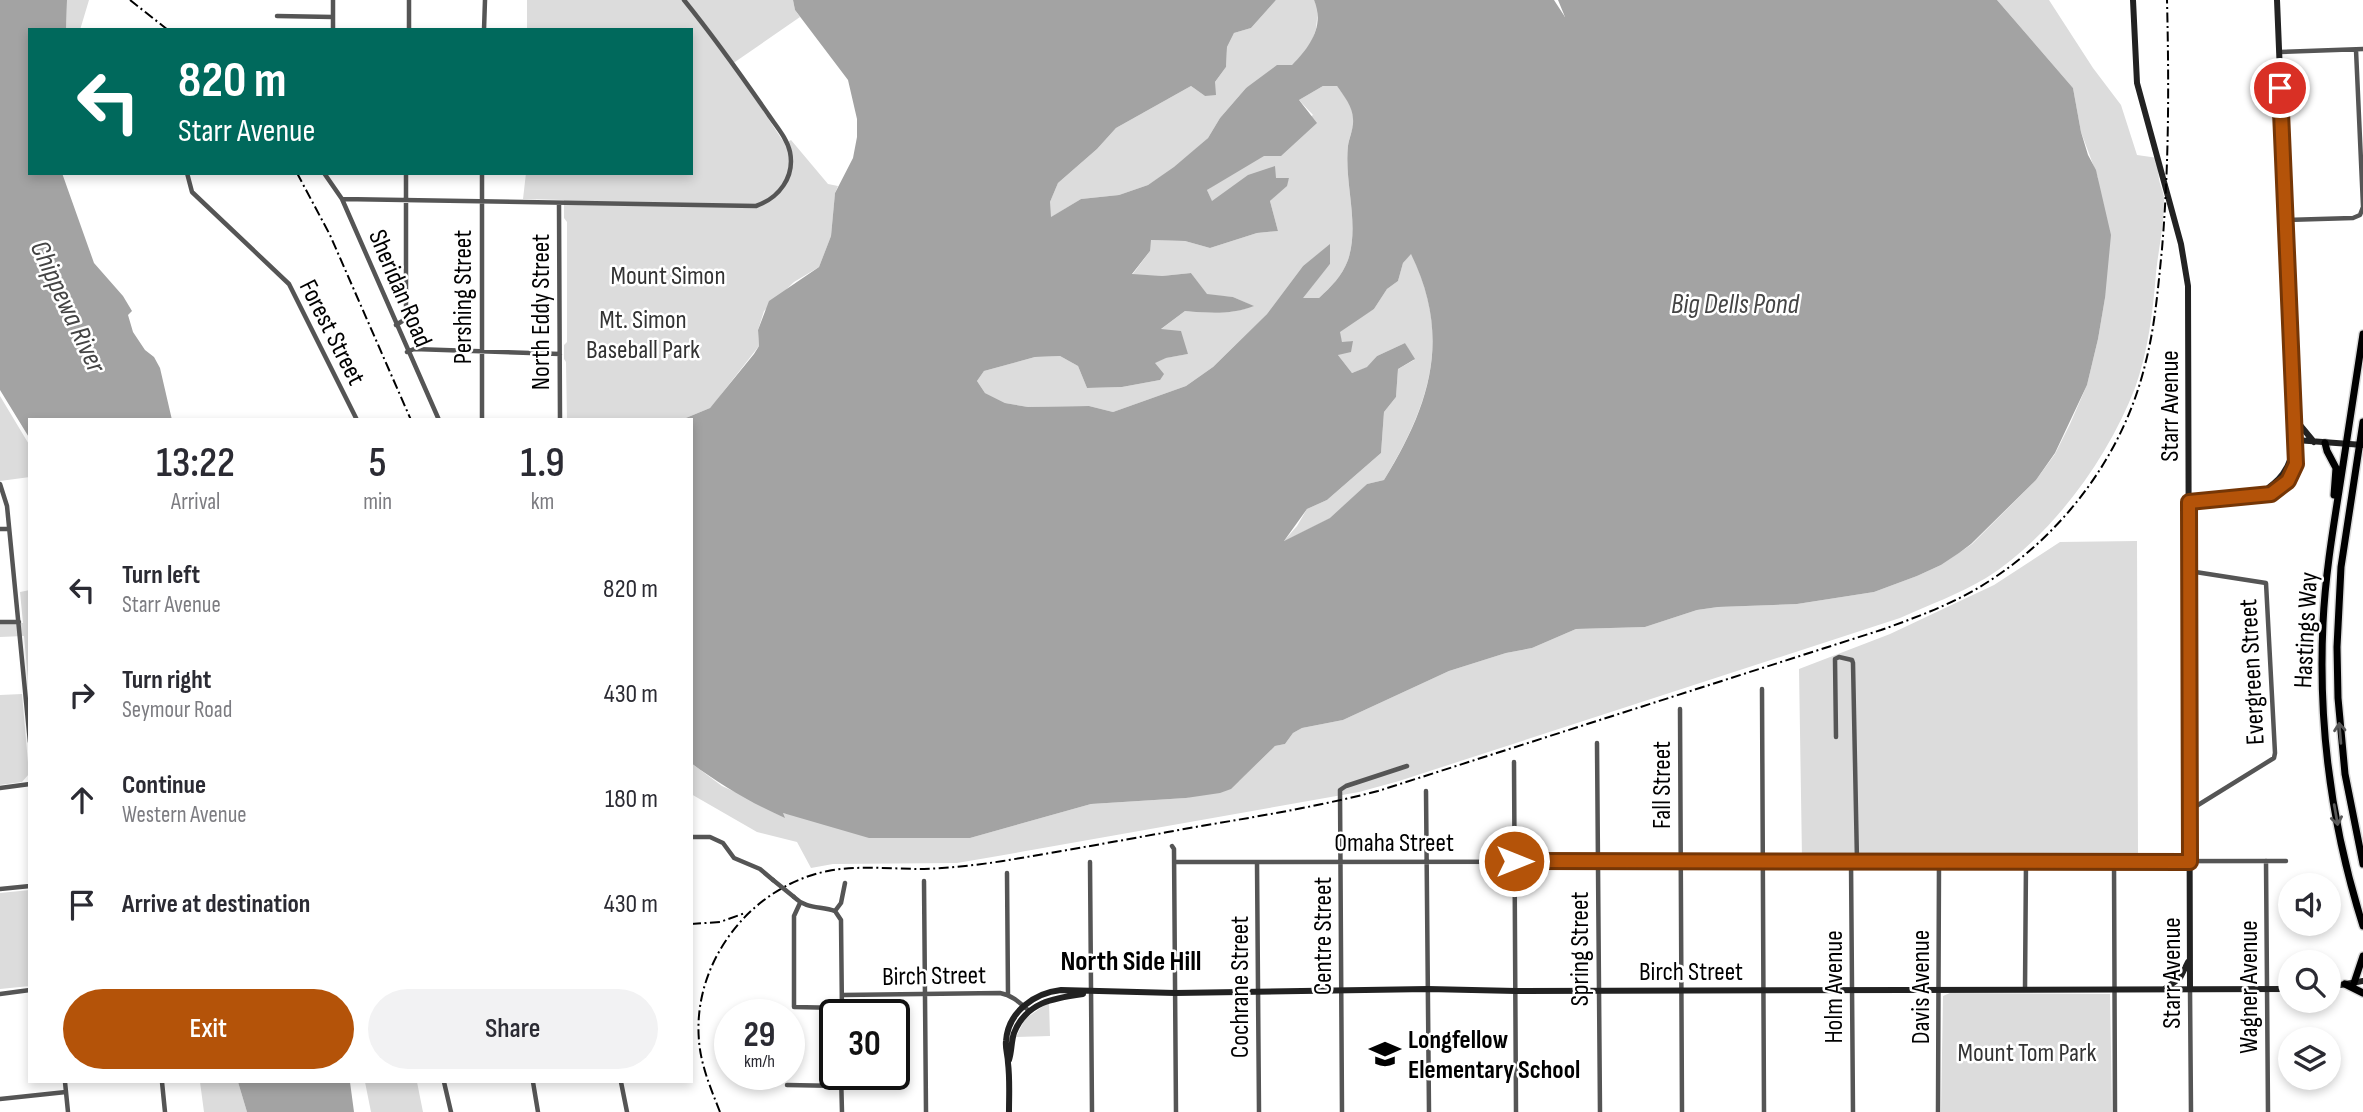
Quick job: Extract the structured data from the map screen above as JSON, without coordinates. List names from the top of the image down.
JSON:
{
  "streets": {
    "main road": ["Hastings Way"],
    "street": [
      "Sheridan Road",
      "Pershing Street",
      "North Eddy Street",
      "Forest Street",
      "Starr Avenue",
      "Evergreen Street",
      "Fall Street",
      "Omaha Street",
      "Centre Street",
      "Spring Street",
      "Birch Street",
      "Cochrane Street",
      "Holm Avenue",
      "Davis Avenue",
      "Wagner Avenue"
    ]
  },
  "crossings": [
    ["Starr Avenue", "Evergreen Street"],
    ["Starr Avenue", "Omaha Street"],
    ["Starr Avenue", "Birch Street"],
    ["Fall Street", "Omaha Street"],
    ["Fall Street", "Birch Street"],
    ["Omaha Street", "Centre Street"],
    ["Omaha Street", "Spring Street"],
    ["Omaha Street", "Cochrane Street"],
    ["Omaha Street", "Holm Avenue"],
    ["Omaha Street", "Davis Avenue"],
    ["Omaha Street", "Wagner Avenue"],
    ["Centre Street", "Birch Street"],
    ["Spring Street", "Birch Street"],
    ["Birch Street", "Cochrane Street"],
    ["Birch Street", "Holm Avenue"],
    ["Birch Street", "Davis Avenue"],
    ["Birch Street", "Wagner Avenue"]
  ],
  "districts": ["North Side Hill"],
  "water": ["Big Dells Pond", "Chippewa River"],
  "parks": ["Mount Simon", "Mt. Simon Baseball Park", "Mount Tom Park"],
  "places": {
    "school or university": ["Longfellow Elementary School"]
  },
  "page": {
    "turn": ["820 m", "Starr Avenue"],
    "eta": [
      "13:22",
      "Arrival",
      "5",
      "min",
      "1.9",
      "km"
    ],
    "list": [
      {
        "name": "Turn left",
        "note": "Starr Avenue",
        "value": "820 m"
      },
      {
        "name": "Turn right",
        "note": "Seymour Road",
        "value": "430 m"
      },
      {
        "name": "Continue",
        "note": "Western Avenue",
        "value": "180 m"
      },
      {
        "name": "Arrive at destination",
        "value": "430 m"
      }
    ],
    "buttons": ["Exit", "Share"],
    "speed": "29 km/h",
    "limit": "30"
  }
}
